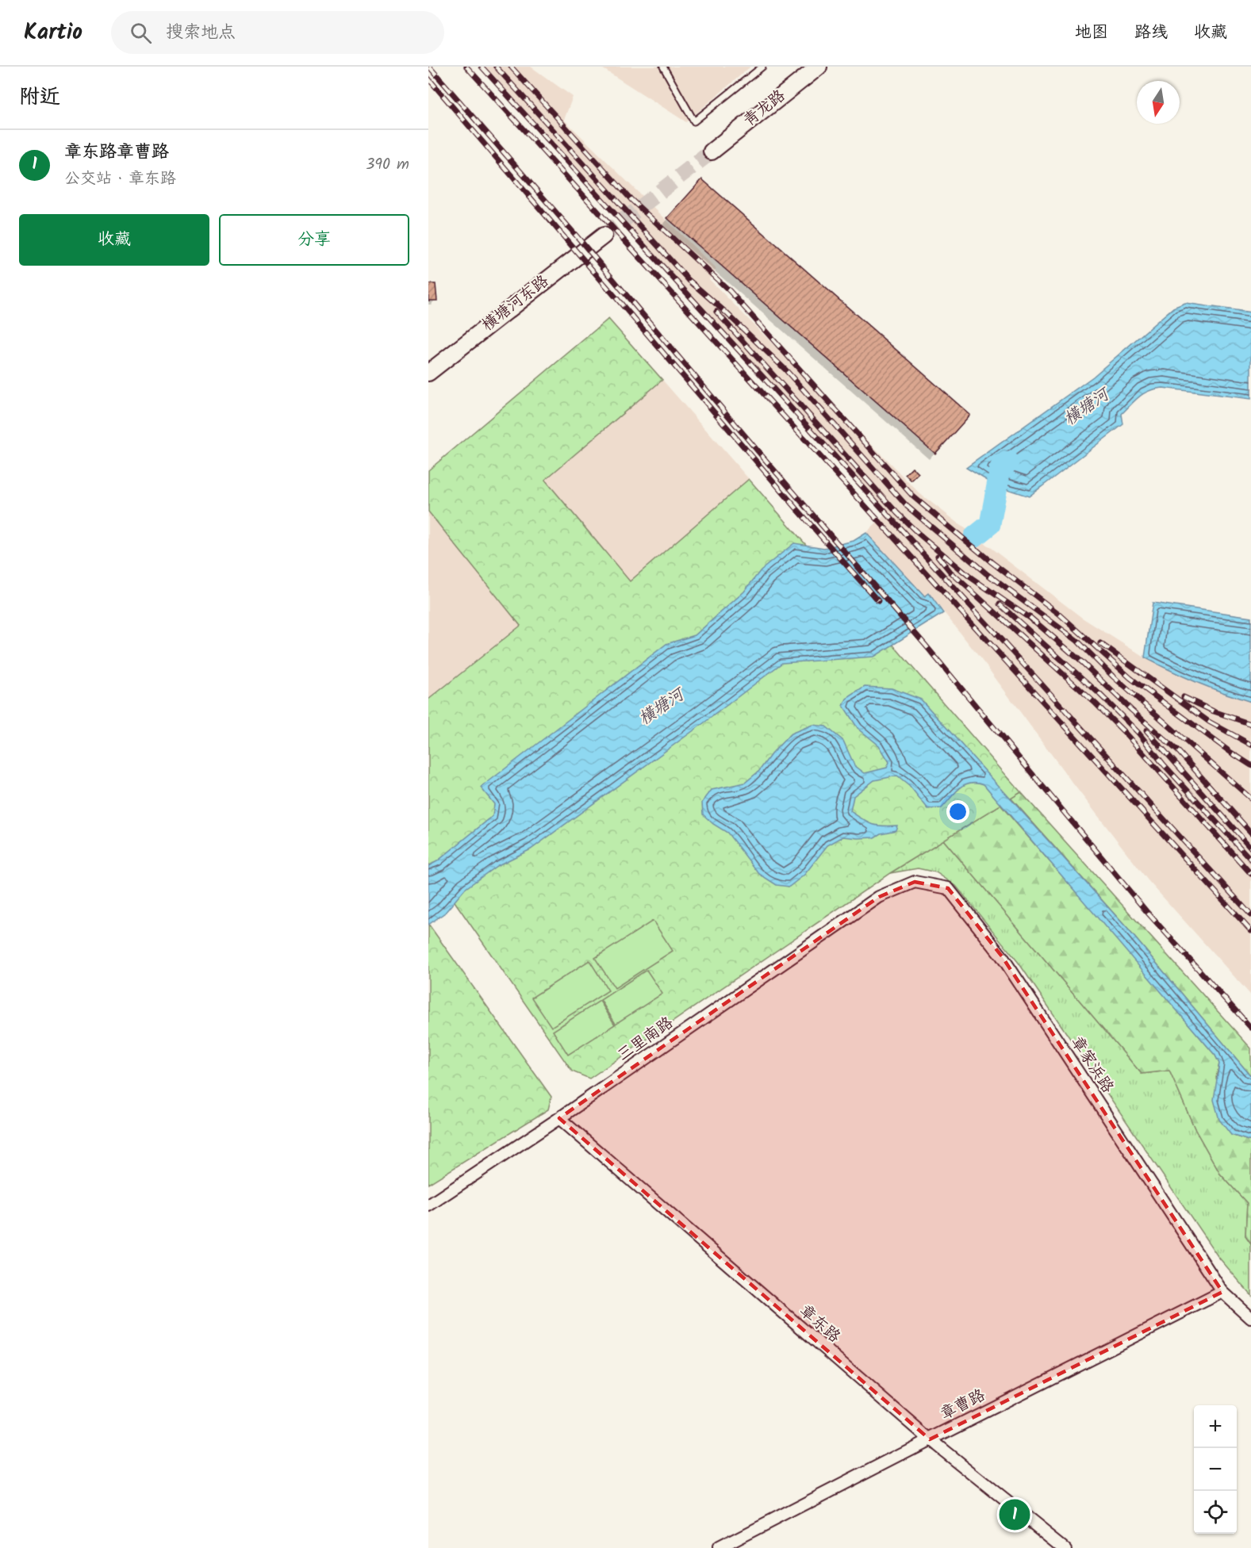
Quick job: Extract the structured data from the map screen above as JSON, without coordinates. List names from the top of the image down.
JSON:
{
  "streets": {
    "main road": ["青龙路", "横塘河东路"],
    "street": [
      "三里南路",
      "章家浜路",
      "章东路",
      "章曹路"
    ]
  },
  "crossings": [
    ["三里南路", "章家浜路"],
    ["三里南路", "章东路"],
    ["章家浜路", "章曹路"],
    ["章东路", "章曹路"]
  ],
  "water": ["横塘河"],
  "north": "bottom",
  "page": {
    "header": "Kartio",
    "search": "搜索地点",
    "nav": ["地图", "路线", "收藏"],
    "heading": "附近",
    "list": [
      {
        "mark": "1",
        "name": "章东路章曹路",
        "note": "公交站 · 章东路",
        "value": "390 m"
      }
    ],
    "buttons": ["收藏", "分享"],
    "map_buttons": ["+", "−"],
    "pins": "1"
  }
}
